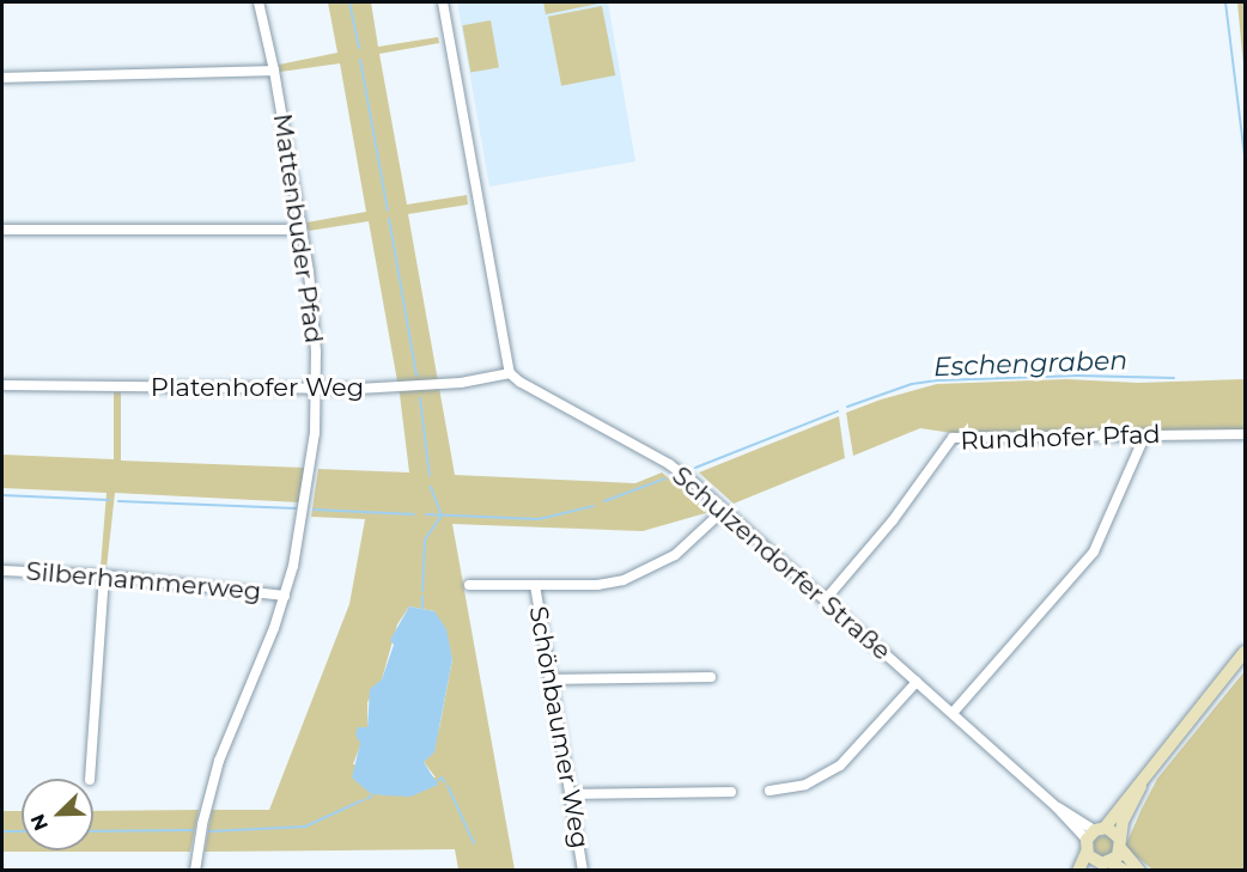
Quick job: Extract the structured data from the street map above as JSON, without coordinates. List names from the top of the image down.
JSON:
{
  "streets": {
    "street": [
      "Mattenbuder Pfad",
      "Platenhofer Weg",
      "Rundhofer Pfad",
      "Schulzendorfer Straße",
      "Silberhammerweg",
      "Schönbaumer Weg"
    ]
  },
  "crossings": [
    ["Mattenbuder Pfad", "Platenhofer Weg"],
    ["Mattenbuder Pfad", "Silberhammerweg"],
    ["Platenhofer Weg", "Schulzendorfer Straße"],
    ["Rundhofer Pfad", "Schulzendorfer Straße"]
  ],
  "water": ["Eschengraben"],
  "north": "bottom left"
}
